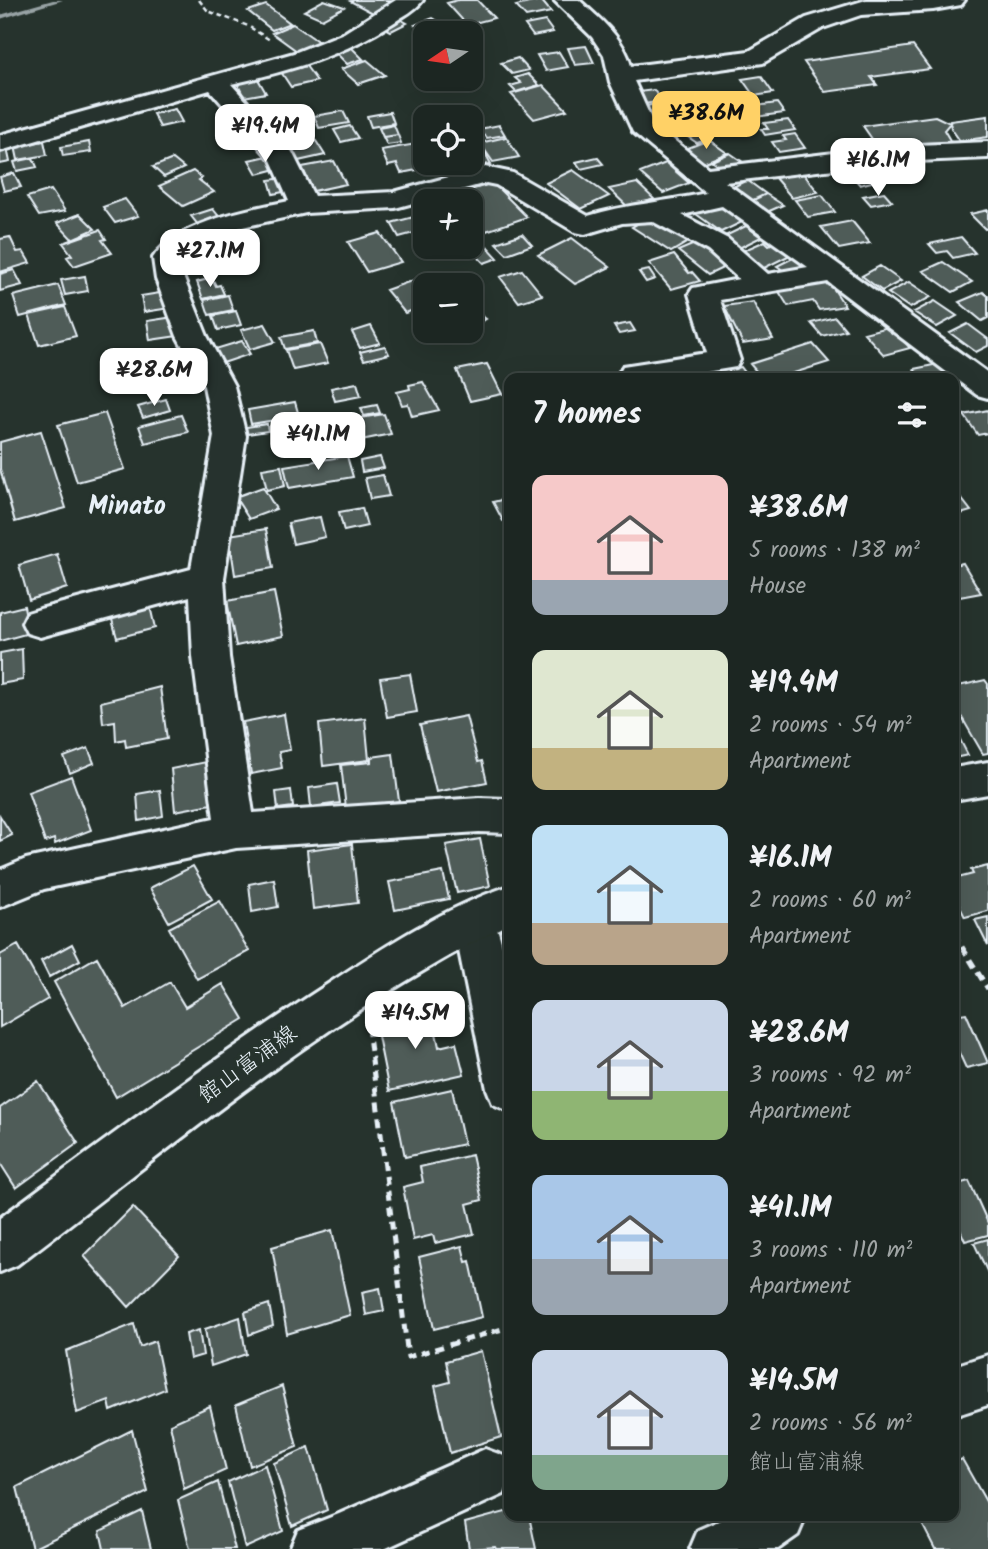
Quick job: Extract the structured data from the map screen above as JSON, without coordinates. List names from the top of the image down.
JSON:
{
  "streets": {
    "street": ["館山富浦線"]
  },
  "districts": ["Minato"],
  "north": "left",
  "page": {
    "map_buttons": ["+", "−"],
    "price": [
      "¥38.6M",
      "¥19.4M",
      "¥16.1M",
      "¥27.1M",
      "¥28.6M",
      "¥41.1M",
      "¥14.5M"
    ],
    "heading": "7 homes",
    "list": [
      {
        "name": "¥38.6M",
        "note": "5 rooms · 138 m² · House"
      },
      {
        "name": "¥19.4M",
        "note": "2 rooms · 54 m² · Apartment"
      },
      {
        "name": "¥16.1M",
        "note": "2 rooms · 60 m² · Apartment"
      },
      {
        "name": "¥28.6M",
        "note": "3 rooms · 92 m² · Apartment"
      },
      {
        "name": "¥41.1M",
        "note": "3 rooms · 110 m² · Apartment"
      },
      {
        "name": "¥14.5M",
        "note": "2 rooms · 56 m² · 館山富浦線"
      }
    ]
  }
}
